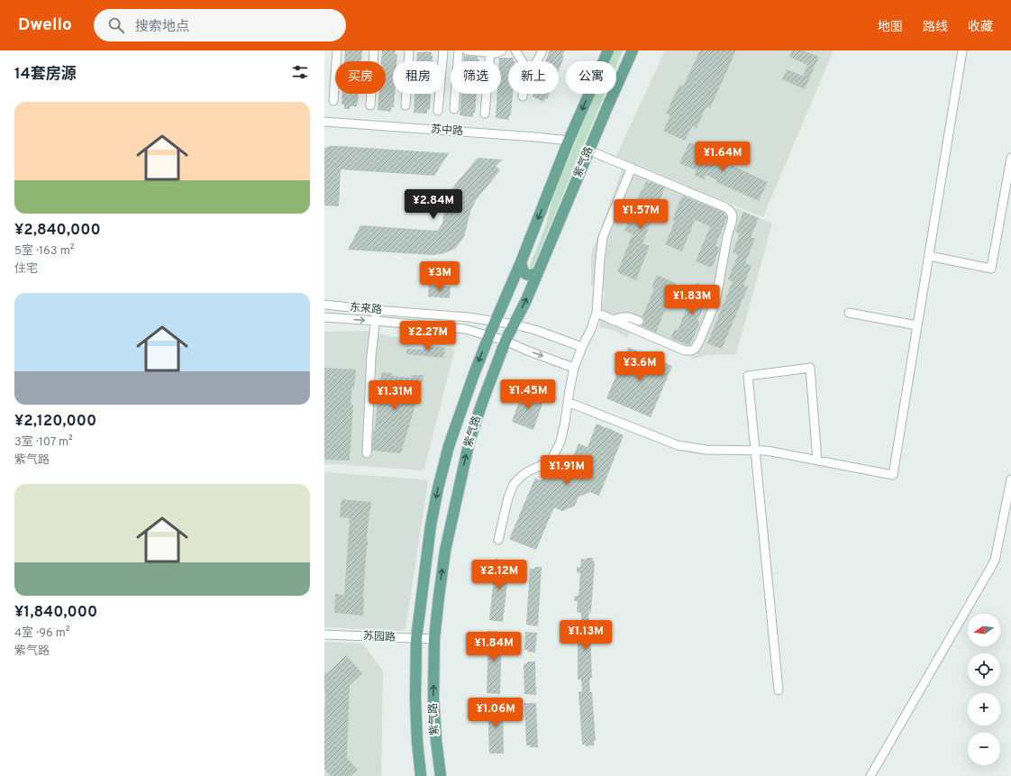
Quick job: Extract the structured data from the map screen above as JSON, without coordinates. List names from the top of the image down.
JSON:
{
  "streets": {
    "main road": ["紫气路"],
    "street": ["苏中路", "东来路", "苏园路"]
  },
  "crossings": [
    ["苏中路", "紫气路"],
    ["紫气路", "东来路"],
    ["紫气路", "苏园路"]
  ],
  "north": "left",
  "page": {
    "header": "Dwello",
    "search": "搜索地点",
    "nav": ["地图", "路线", "收藏"],
    "heading": "14套房源",
    "chip": [
      "买房",
      "租房",
      "筛选",
      "新上",
      "公寓"
    ],
    "list": [
      {
        "name": "¥2,840,000",
        "note": "5室 · 163 m² · 住宅"
      },
      {
        "name": "¥2,120,000",
        "note": "3室 · 107 m² · 紫气路"
      },
      {
        "name": "¥1,840,000",
        "note": "4室 · 96 m² · 紫气路"
      }
    ],
    "price": [
      "¥1.64M",
      "¥2.84M",
      "¥1.57M",
      "¥3M",
      "¥1.83M",
      "¥2.27M",
      "¥3.6M",
      "¥1.45M",
      "¥1.31M",
      "¥1.91M",
      "¥2.12M",
      "¥1.13M",
      "¥1.84M",
      "¥1.06M"
    ],
    "map_buttons": ["+", "−"]
  }
}
